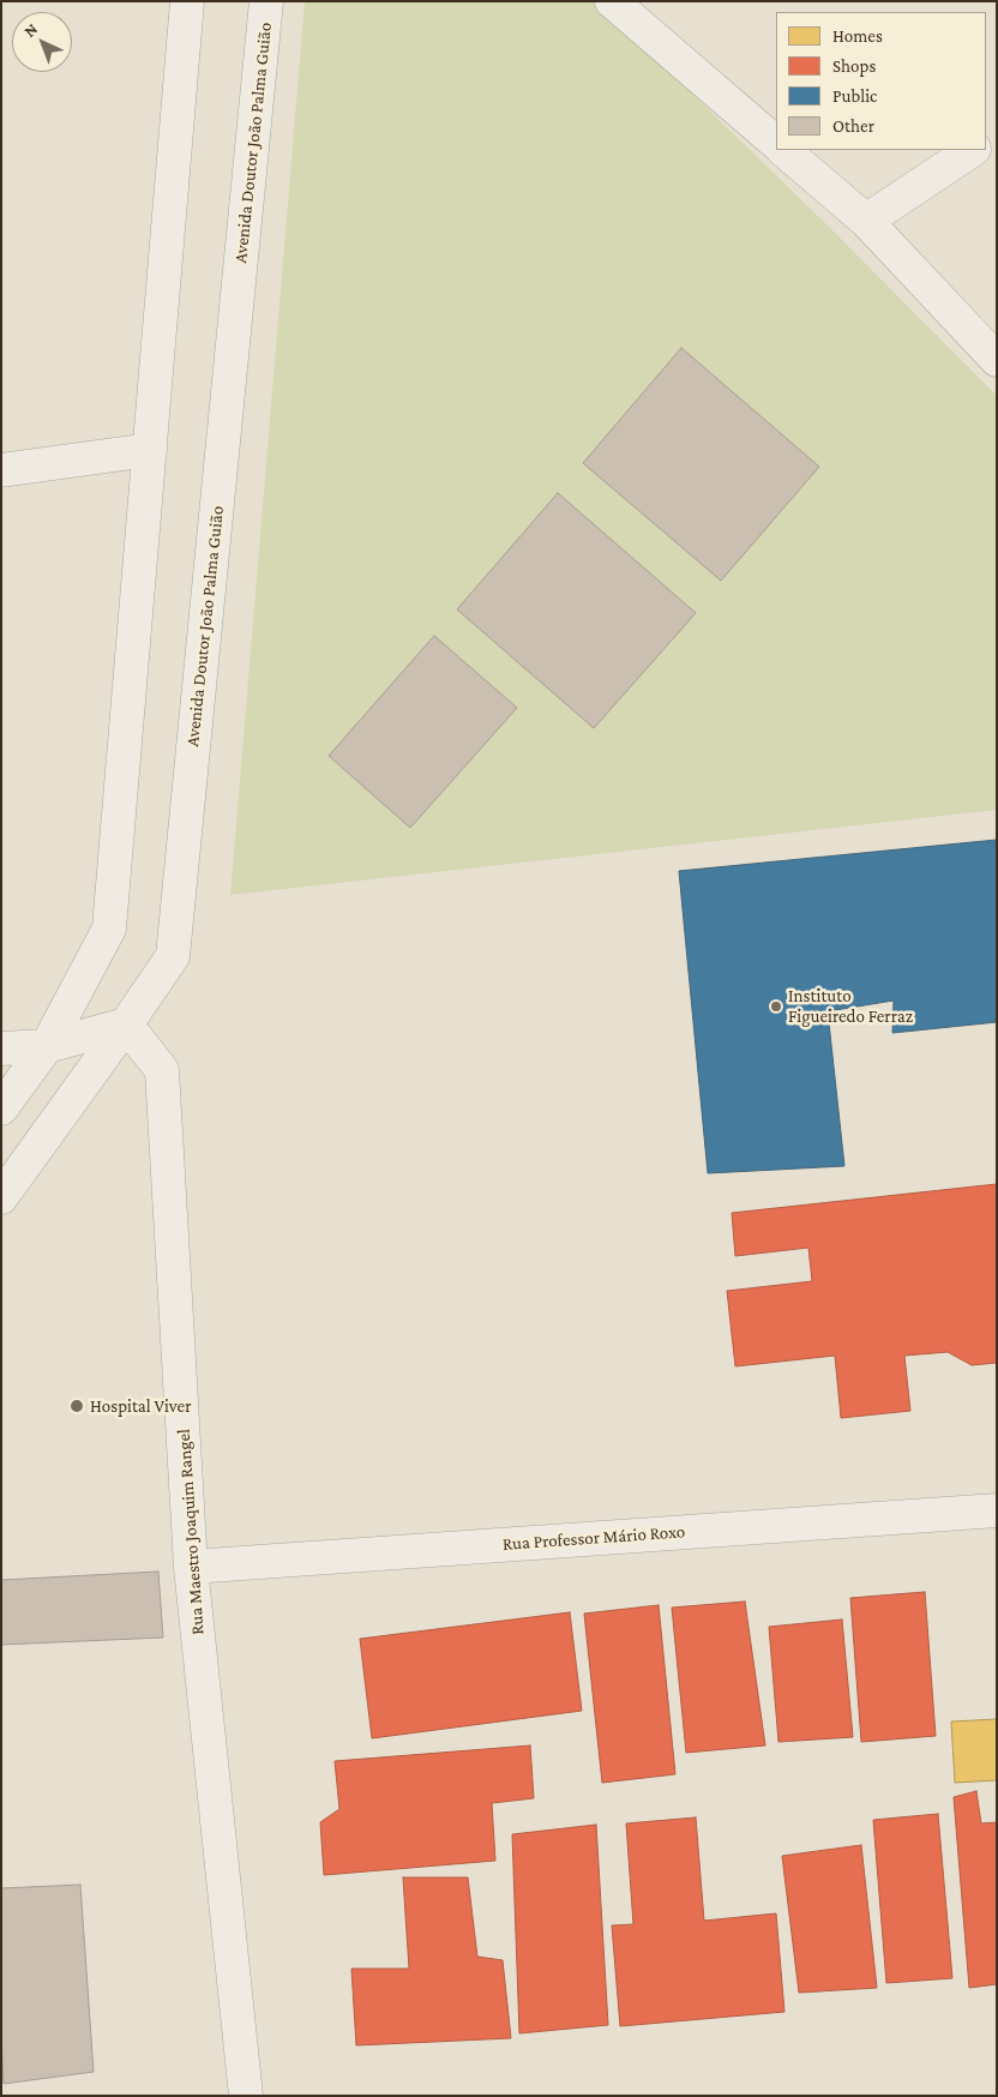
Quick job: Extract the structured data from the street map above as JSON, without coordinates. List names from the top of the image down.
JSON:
{
  "streets": {
    "street": ["Avenida Doutor João Palma Guião", "Rua Maestro Joaquim Rangel", "Rua Professor Mário Roxo"]
  },
  "crossings": [
    ["Avenida Doutor João Palma Guião", "Rua Maestro Joaquim Rangel"],
    ["Rua Maestro Joaquim Rangel", "Rua Professor Mário Roxo"]
  ],
  "places": ["Instituto Figueiredo Ferraz", "Hospital Viver"],
  "legend": [
    "Homes",
    "Shops",
    "Public",
    "Other"
  ],
  "north": "top left"
}
